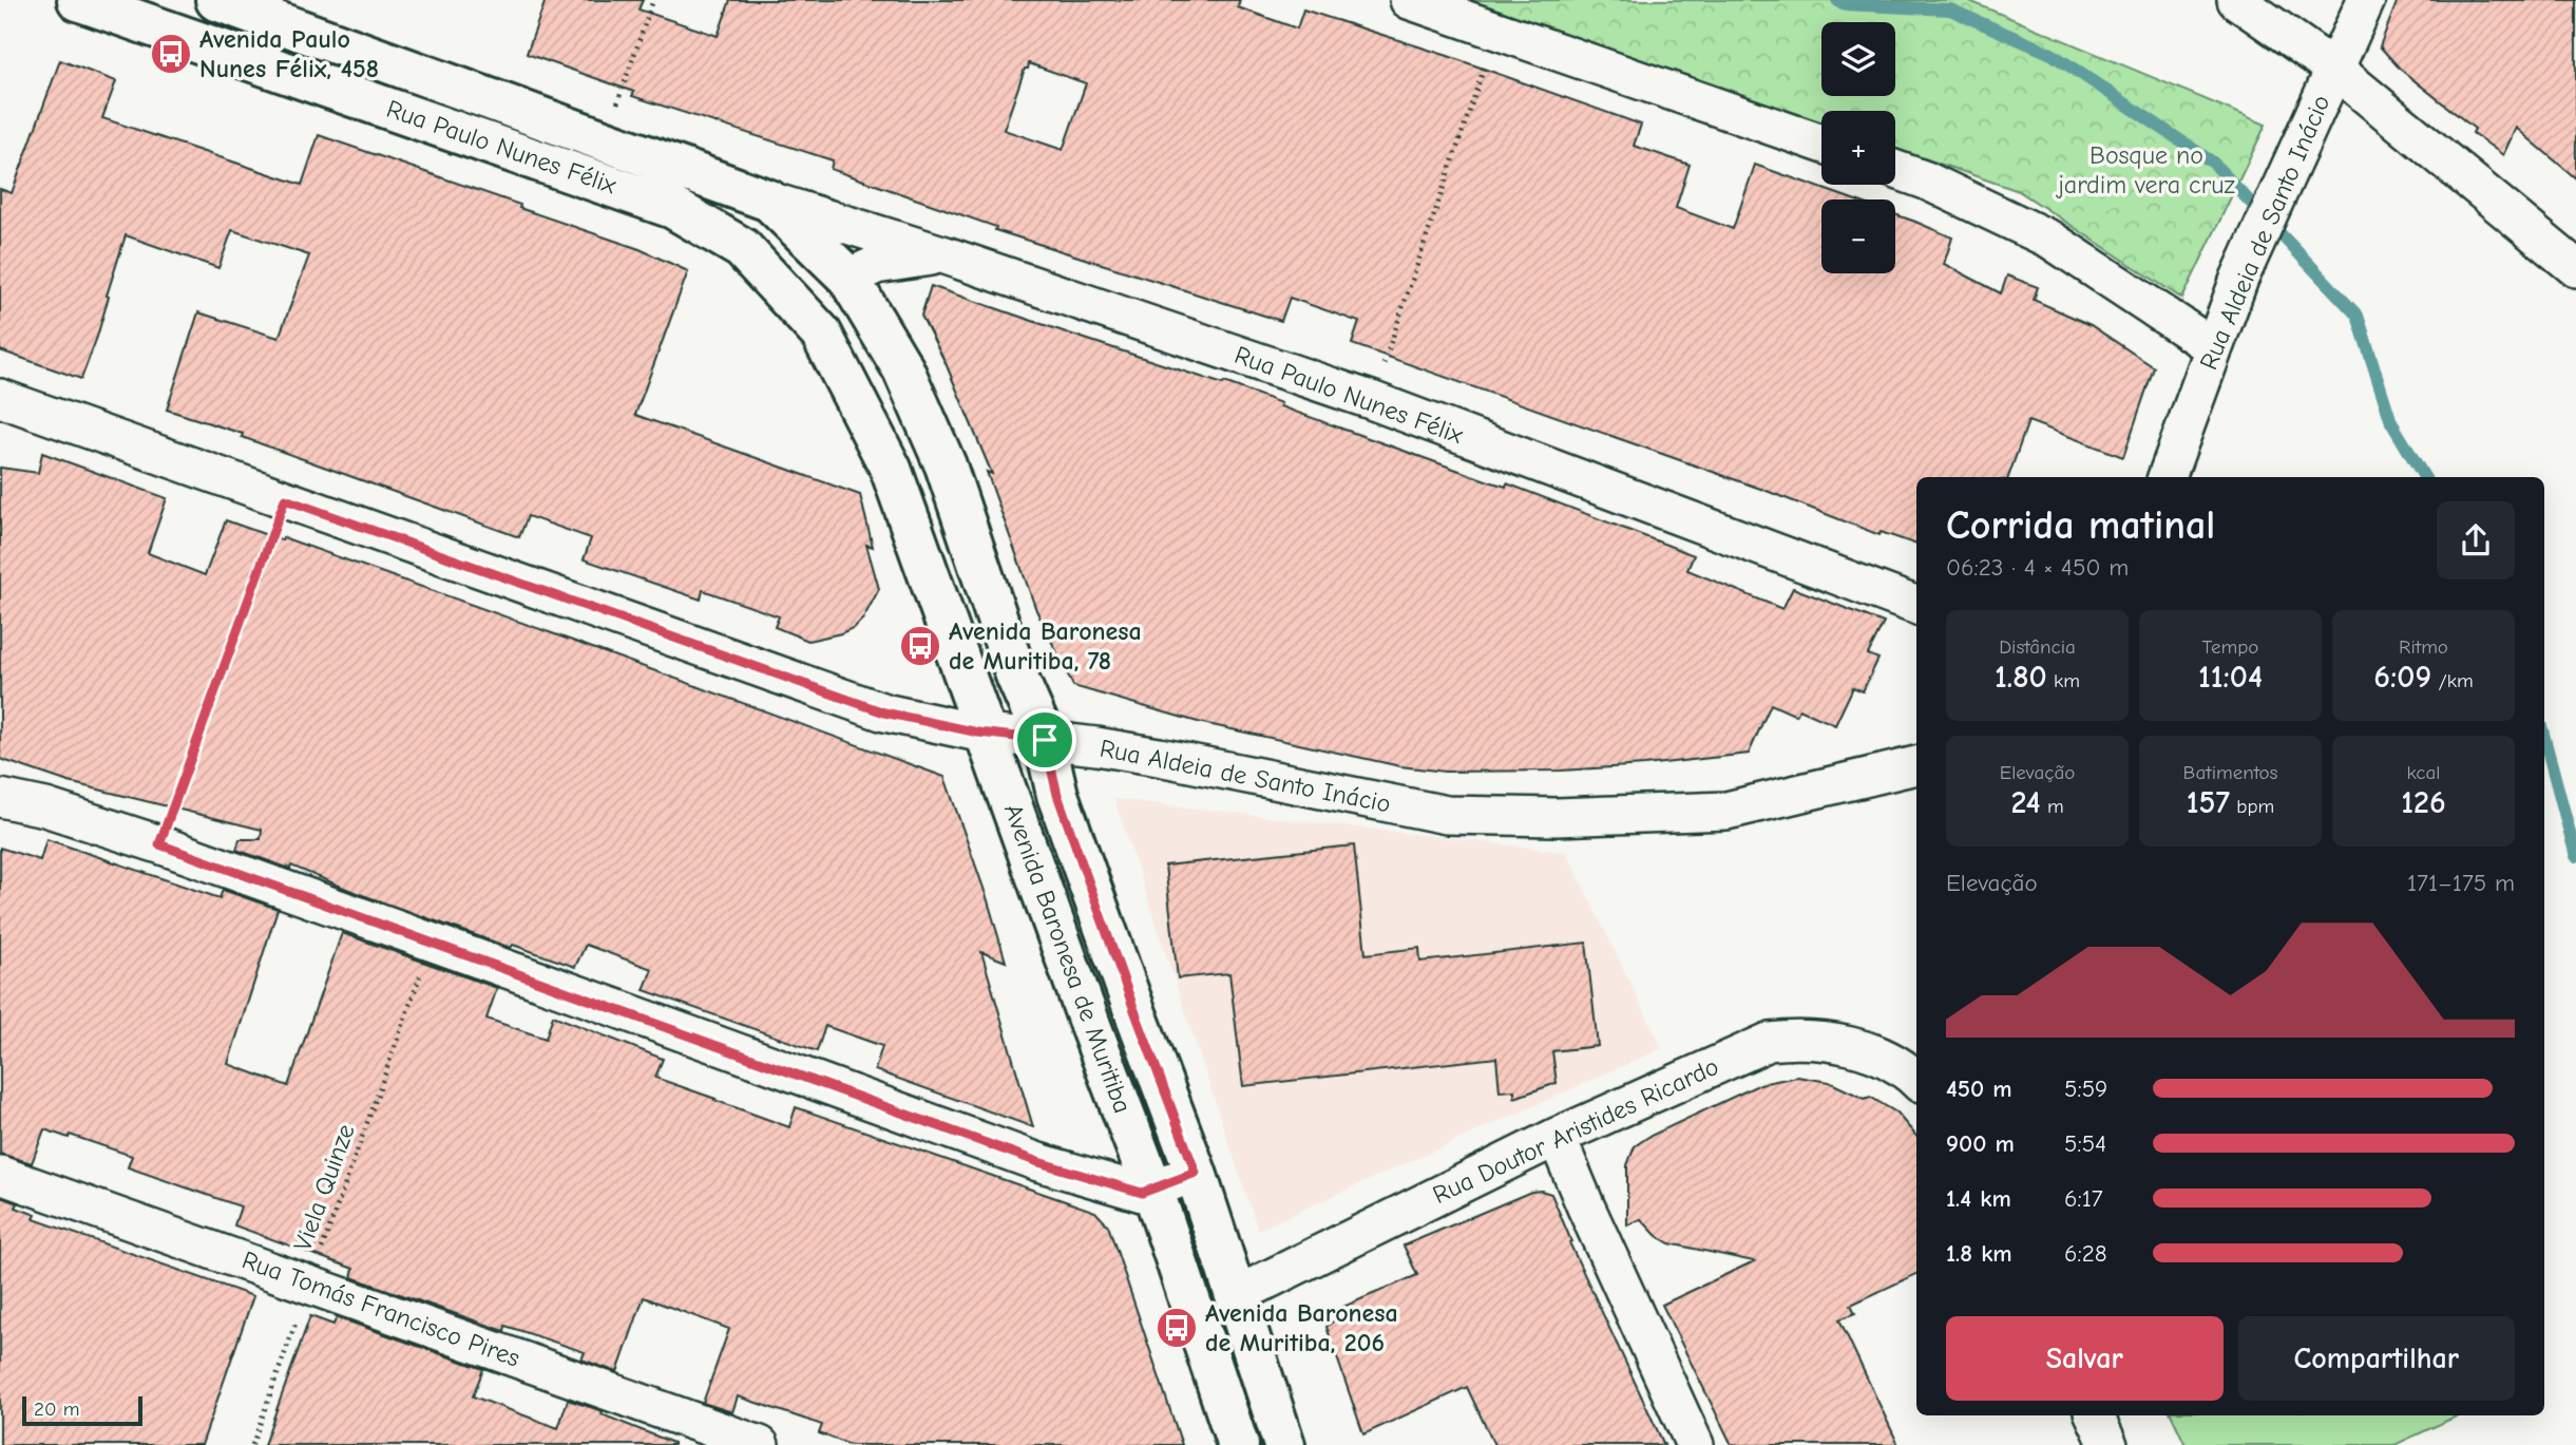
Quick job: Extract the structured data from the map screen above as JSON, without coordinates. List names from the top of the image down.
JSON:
{
  "streets": {
    "main road": ["Rua Paulo Nunes Félix", "Avenida Baronesa de Muritiba"],
    "street": ["Rua Aldeia de Santo Inácio", "Rua Doutor Aristides Ricardo", "Rua Tomás Francisco Pires"],
    "path": ["Viela Quinze"]
  },
  "crossings": [
    ["Rua Paulo Nunes Félix", "Avenida Baronesa de Muritiba"],
    ["Rua Aldeia de Santo Inácio", "Avenida Baronesa de Muritiba"],
    ["Avenida Baronesa de Muritiba", "Rua Doutor Aristides Ricardo"],
    ["Viela Quinze", "Rua Tomás Francisco Pires"]
  ],
  "parks": ["Bosque no jardim vera cruz"],
  "places": {
    "bus stop": ["Avenida Paulo Nunes Félix, 458", "Avenida Baronesa de Muritiba, 78", "Avenida Baronesa de Muritiba, 206"]
  },
  "scale_bar": "20 m",
  "page": {
    "map_buttons": ["+", "−"],
    "heading": ["Corrida matinal", "06:23 · 4 × 450 m"],
    "stats": [
      ["Distância", "1.80 km"],
      ["Tempo", "11:04"],
      ["Ritmo", "6:09 /km"],
      ["Elevação", "24 m"],
      ["Batimentos", "157 bpm"],
      ["kcal", "126"]
    ],
    "chart": ["Elevação", "171–175 m"],
    "list": [
      {
        "name": "450 m",
        "note": "5:59"
      },
      {
        "name": "900 m",
        "note": "5:54"
      },
      {
        "name": "1.4 km",
        "note": "6:17"
      },
      {
        "name": "1.8 km",
        "note": "6:28"
      }
    ],
    "buttons": ["Salvar", "Compartilhar"],
    "scale": "20 m"
  }
}
